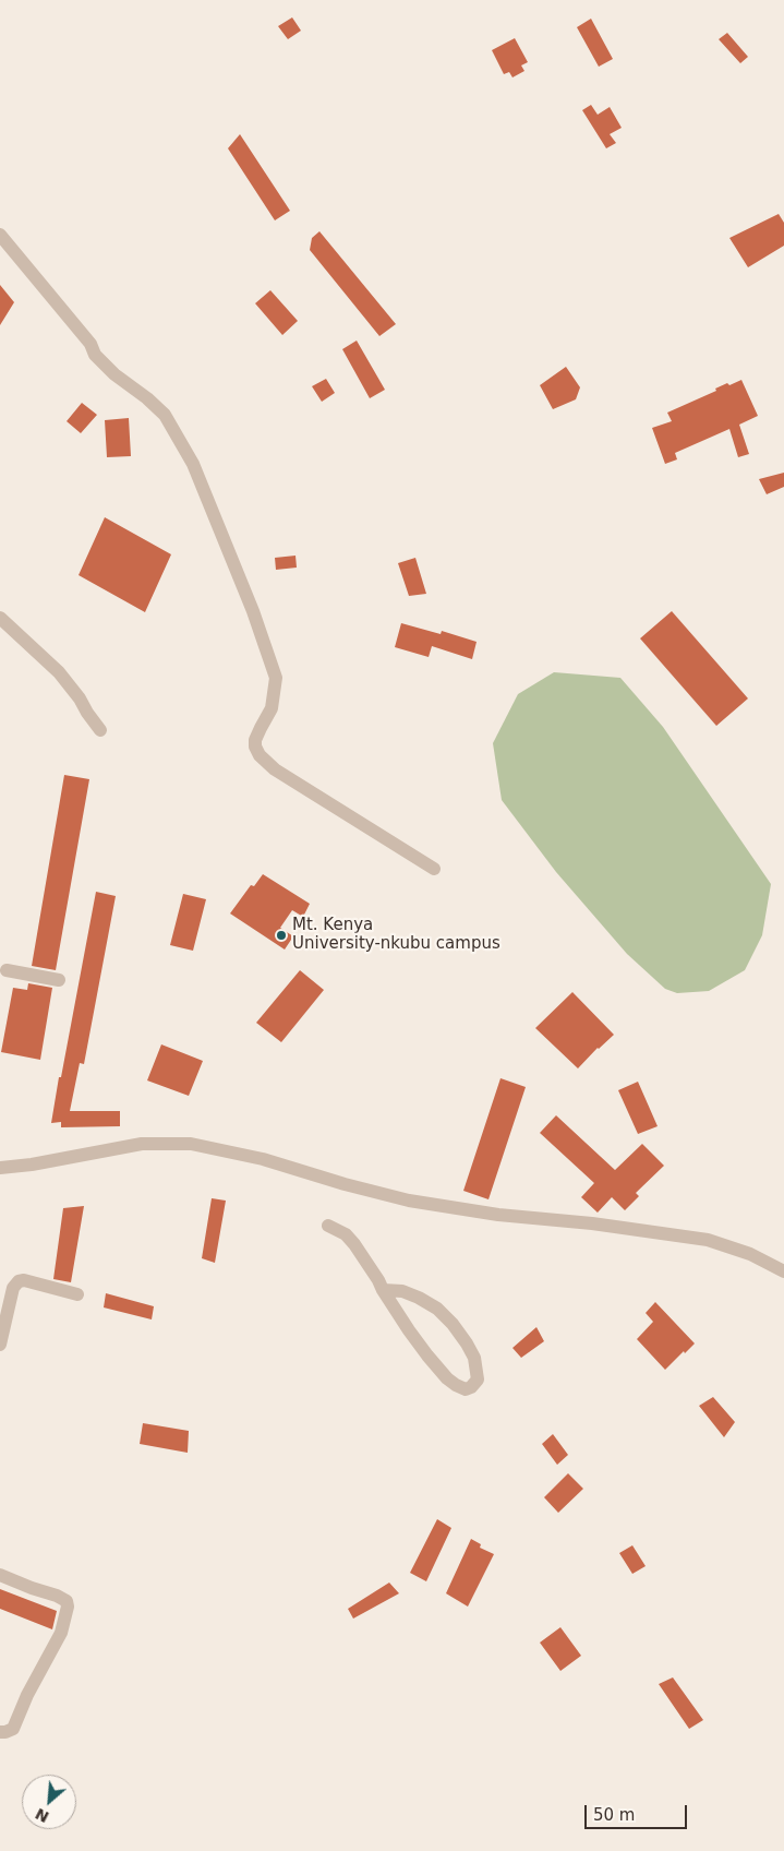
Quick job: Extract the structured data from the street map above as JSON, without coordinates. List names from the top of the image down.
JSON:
{
  "places": ["Mt. Kenya University-nkubu campus"],
  "scale_bar": "50 m",
  "north": "bottom left"
}
